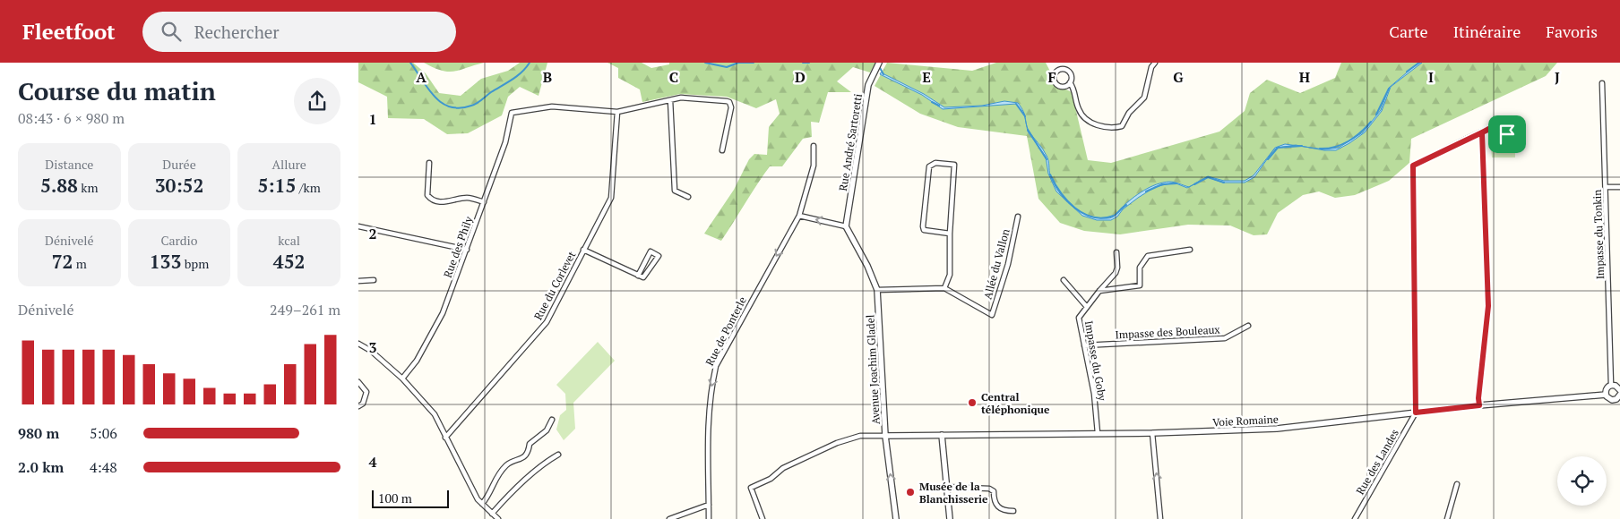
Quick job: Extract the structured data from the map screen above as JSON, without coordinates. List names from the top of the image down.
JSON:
{
  "streets": {
    "street": [
      "Rue André Sartoretti",
      "Impasse du Tonkin",
      "Rue des Phily",
      "Allée du Vallon",
      "Rue du Corlevet",
      "Rue de Ponterle",
      "Impasse des Bouleaux",
      "Impasse du Goby",
      "Avenue Joachim Gladel",
      "Voie Romaine",
      "Rue des Landes"
    ]
  },
  "crossings": [
    ["Rue André Sartoretti", "Avenue Joachim Gladel"],
    ["Rue des Phily", "Rue du Corlevet"],
    ["Impasse des Bouleaux", "Impasse du Goby"],
    ["Impasse du Goby", "Voie Romaine"],
    ["Avenue Joachim Gladel", "Voie Romaine"],
    ["Voie Romaine", "Rue des Landes"]
  ],
  "one_way": ["Rue de Ponterle"],
  "places": ["Central téléphonique", "Musée de la Blanchisserie"],
  "scale_bar": "100 m",
  "page": {
    "header": "Fleetfoot",
    "search": "Rechercher",
    "nav": ["Carte", "Itinéraire", "Favoris"],
    "heading": ["Course du matin", "08:43 · 6 × 980 m"],
    "stats": [
      ["Distance", "5.88 km"],
      ["Durée", "30:52"],
      ["Allure", "5:15 /km"],
      ["Dénivelé", "72 m"],
      ["Cardio", "133 bpm"],
      ["kcal", "452"]
    ],
    "chart": ["Dénivelé", "249–261 m"],
    "list": [
      {
        "name": "980 m",
        "note": "5:06"
      },
      {
        "name": "2.0 km",
        "note": "4:48"
      }
    ],
    "scale": "100 m"
  },
  "grid": {
    "columns": [
      "A",
      "B",
      "C",
      "D",
      "E",
      "F",
      "G",
      "H",
      "I",
      "J"
    ],
    "rows": [
      "1",
      "2",
      "3",
      "4"
    ]
  }
}
